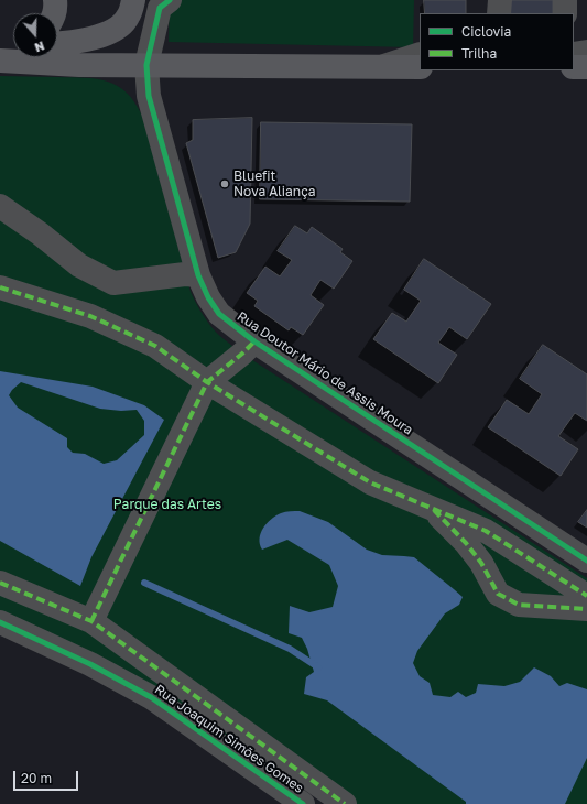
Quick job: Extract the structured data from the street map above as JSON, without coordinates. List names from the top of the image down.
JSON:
{
  "streets": {
    "street": ["Rua Doutor Mário de Assis Moura", "Rua Joaquim Simões Gomes"]
  },
  "parks": ["Parque das Artes"],
  "places": ["Bluefit Nova Aliança"],
  "legend": ["Ciclovia", "Trilha"],
  "scale_bar": "20 m",
  "north": "bottom"
}
